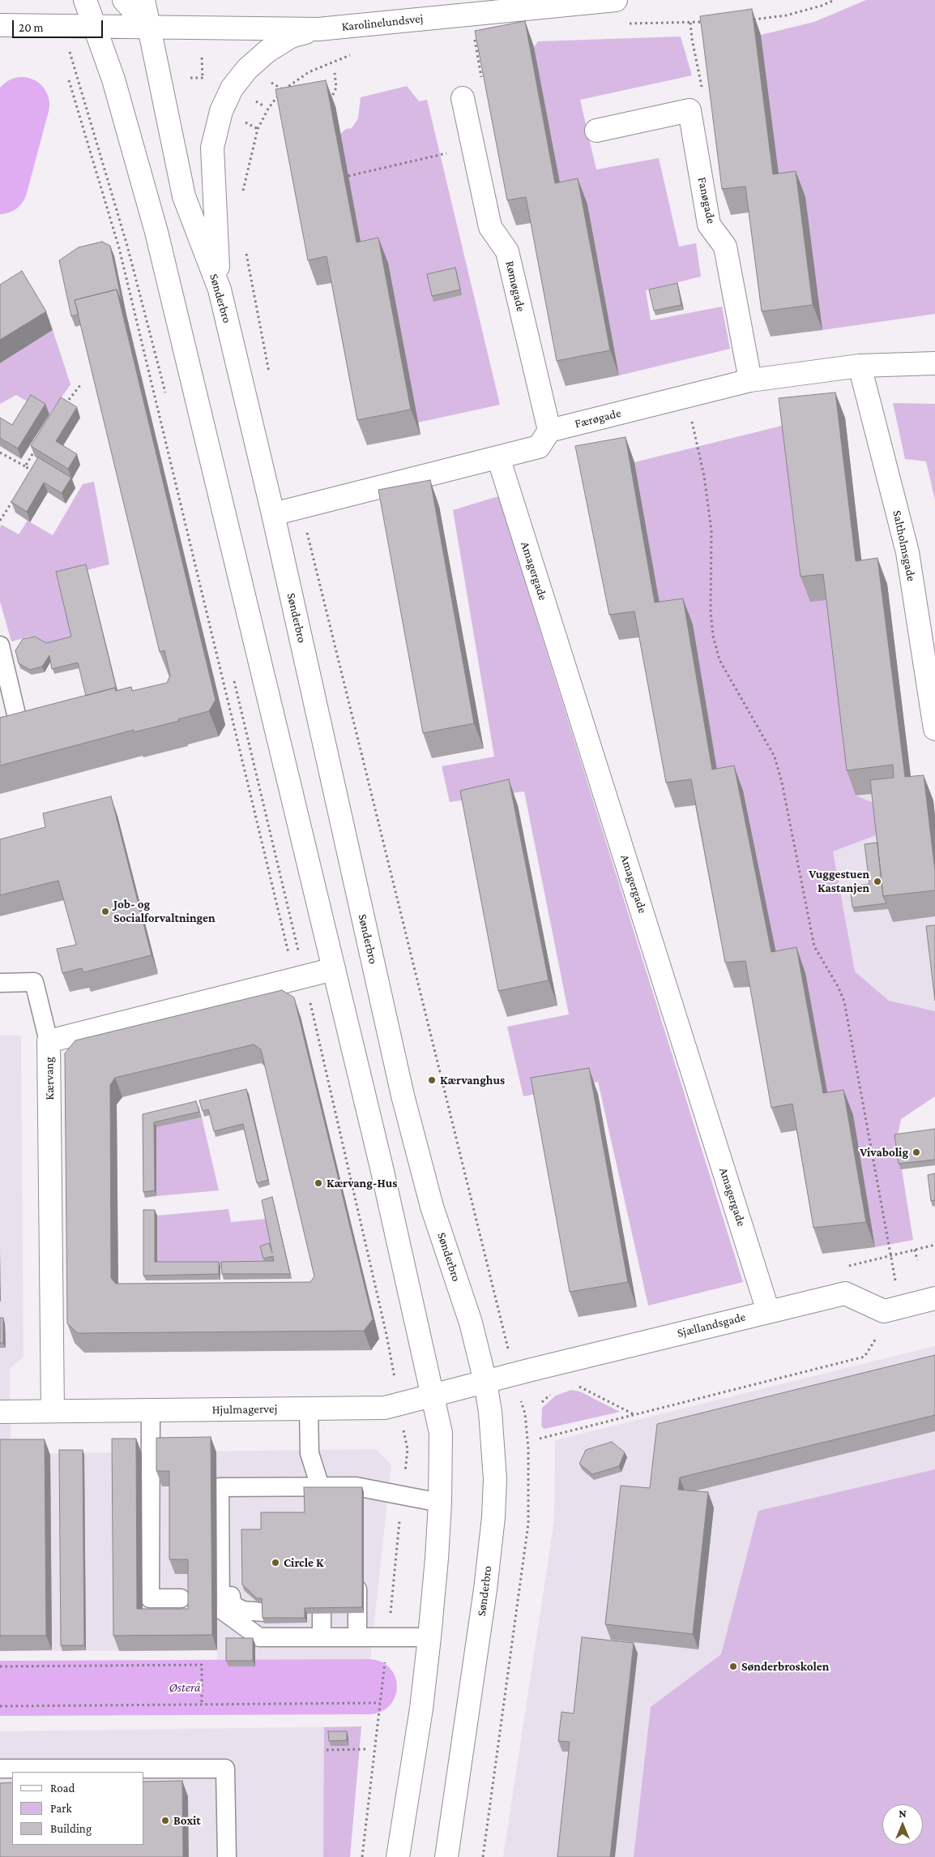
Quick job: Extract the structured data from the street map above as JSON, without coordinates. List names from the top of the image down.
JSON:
{
  "streets": {
    "street": [
      "Karolinelundsvej",
      "Fanøgade",
      "Rømøgade",
      "Sønderbro",
      "Færøgade",
      "Saltholmsgade",
      "Amagergade",
      "Kærvang",
      "Sjællandsgade",
      "Hjulmagervej"
    ]
  },
  "crossings": [
    ["Karolinelundsvej", "Sønderbro"],
    ["Fanøgade", "Færøgade"],
    ["Rømøgade", "Færøgade"],
    ["Sønderbro", "Sjællandsgade"],
    ["Sønderbro", "Hjulmagervej"],
    ["Færøgade", "Saltholmsgade"],
    ["Amagergade", "Sjællandsgade"],
    ["Kærvang", "Hjulmagervej"],
    ["Sjællandsgade", "Hjulmagervej"]
  ],
  "water": ["Østerå"],
  "places": [
    "Vuggestuen Kastanjen",
    "Job- og Socialforvaltningen",
    "Kærvanghus",
    "Vivabolig",
    "Kærvang-Hus",
    "Circle K",
    "Sønderbroskolen",
    "Boxit"
  ],
  "legend": ["Road", "Park", "Building"],
  "scale_bar": "20 m",
  "north": "top"
}
